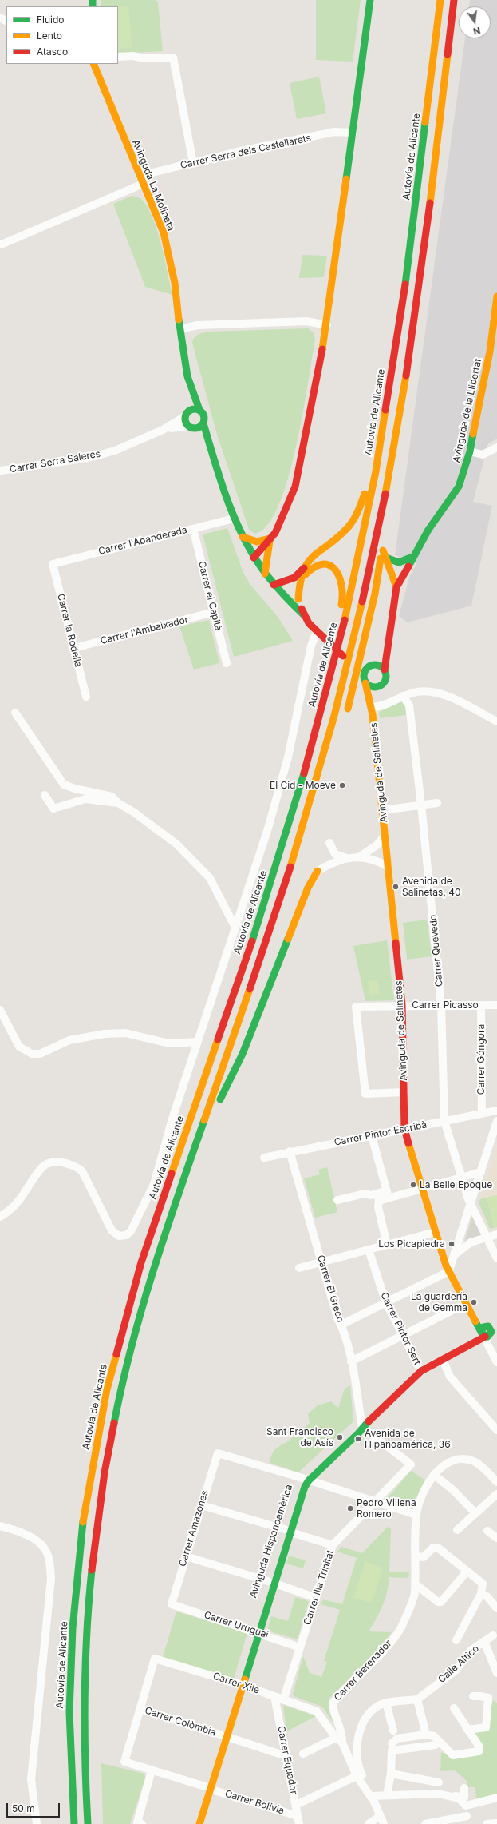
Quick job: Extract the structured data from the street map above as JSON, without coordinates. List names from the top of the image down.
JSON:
{
  "streets": {
    "main road": [
      "Autovía de Alicante",
      "Avinguda La Molineta",
      "Avinguda de la Llibertat",
      "Avinguda de Salinetes",
      "Avinguda Hispanoamèrica"
    ],
    "street": [
      "Carrer Serra dels Castellarets",
      "Carrer Serra Saleres",
      "Carrer l'Abanderada",
      "Carrer el Capità",
      "Carrer la Rodella",
      "Carrer l'Ambaixador",
      "Carrer Quevedo",
      "Carrer Picasso",
      "Carrer Góngora",
      "Carrer Pintor Escribà",
      "Carrer El Greco",
      "Carrer Pintor Sert",
      "Carrer Amazones",
      "Carrer Illa Trinitat",
      "Carrer Uruguai",
      "Calle Altico",
      "Carrer Berenador",
      "Carrer Xile",
      "Carrer Colòmbia",
      "Carrer Equador",
      "Carrer Bolívia"
    ]
  },
  "crossings": [
    ["Carrer Serra dels Castellarets", "Avinguda La Molineta"],
    ["Avinguda La Molineta", "Carrer Serra Saleres"],
    ["Avinguda de la Llibertat", "Avinguda de Salinetes"],
    ["Carrer l'Abanderada", "Carrer el Capità"],
    ["Carrer l'Abanderada", "Carrer la Rodella"],
    ["Carrer el Capità", "Carrer l'Ambaixador"],
    ["Carrer la Rodella", "Carrer l'Ambaixador"],
    ["Avinguda de Salinetes", "Carrer Picasso"],
    ["Avinguda de Salinetes", "Carrer Pintor Escribà"],
    ["Avinguda de Salinetes", "Avinguda Hispanoamèrica"],
    ["Carrer Quevedo", "Carrer Picasso"],
    ["Carrer Quevedo", "Carrer Pintor Escribà"],
    ["Carrer Picasso", "Carrer Góngora"],
    ["Carrer Góngora", "Carrer Pintor Escribà"],
    ["Carrer Pintor Escribà", "Carrer El Greco"],
    ["Carrer El Greco", "Avinguda Hispanoamèrica"],
    ["Carrer El Greco", "Carrer Illa Trinitat"],
    ["Carrer Pintor Sert", "Avinguda Hispanoamèrica"],
    ["Carrer Amazones", "Avinguda Hispanoamèrica"],
    ["Carrer Amazones", "Carrer Uruguai"],
    ["Avinguda Hispanoamèrica", "Carrer Illa Trinitat"],
    ["Avinguda Hispanoamèrica", "Carrer Uruguai"],
    ["Avinguda Hispanoamèrica", "Carrer Xile"],
    ["Avinguda Hispanoamèrica", "Carrer Colòmbia"],
    ["Avinguda Hispanoamèrica", "Carrer Bolívia"],
    ["Carrer Illa Trinitat", "Carrer Uruguai"],
    ["Carrer Illa Trinitat", "Carrer Xile"],
    ["Carrer Berenador", "Carrer Xile"],
    ["Carrer Xile", "Carrer Colòmbia"],
    ["Carrer Xile", "Carrer Equador"],
    ["Carrer Xile", "Carrer Bolívia"],
    ["Carrer Colòmbia", "Carrer Equador"],
    ["Carrer Colòmbia", "Carrer Bolívia"],
    ["Carrer Equador", "Carrer Bolívia"]
  ],
  "places": [
    "El Cid - Moeve",
    "Avenida de Salinetas, 40",
    "La Belle Epoque",
    "Los Picapiedra",
    "La guardería de Gemma",
    "Sant Francisco de Asís",
    "Avenida de Hipanoamérica, 36",
    "Pedro Villena Romero"
  ],
  "legend": ["Fluido", "Lento", "Atasco"],
  "scale_bar": "50 m",
  "north": "bottom"
}
